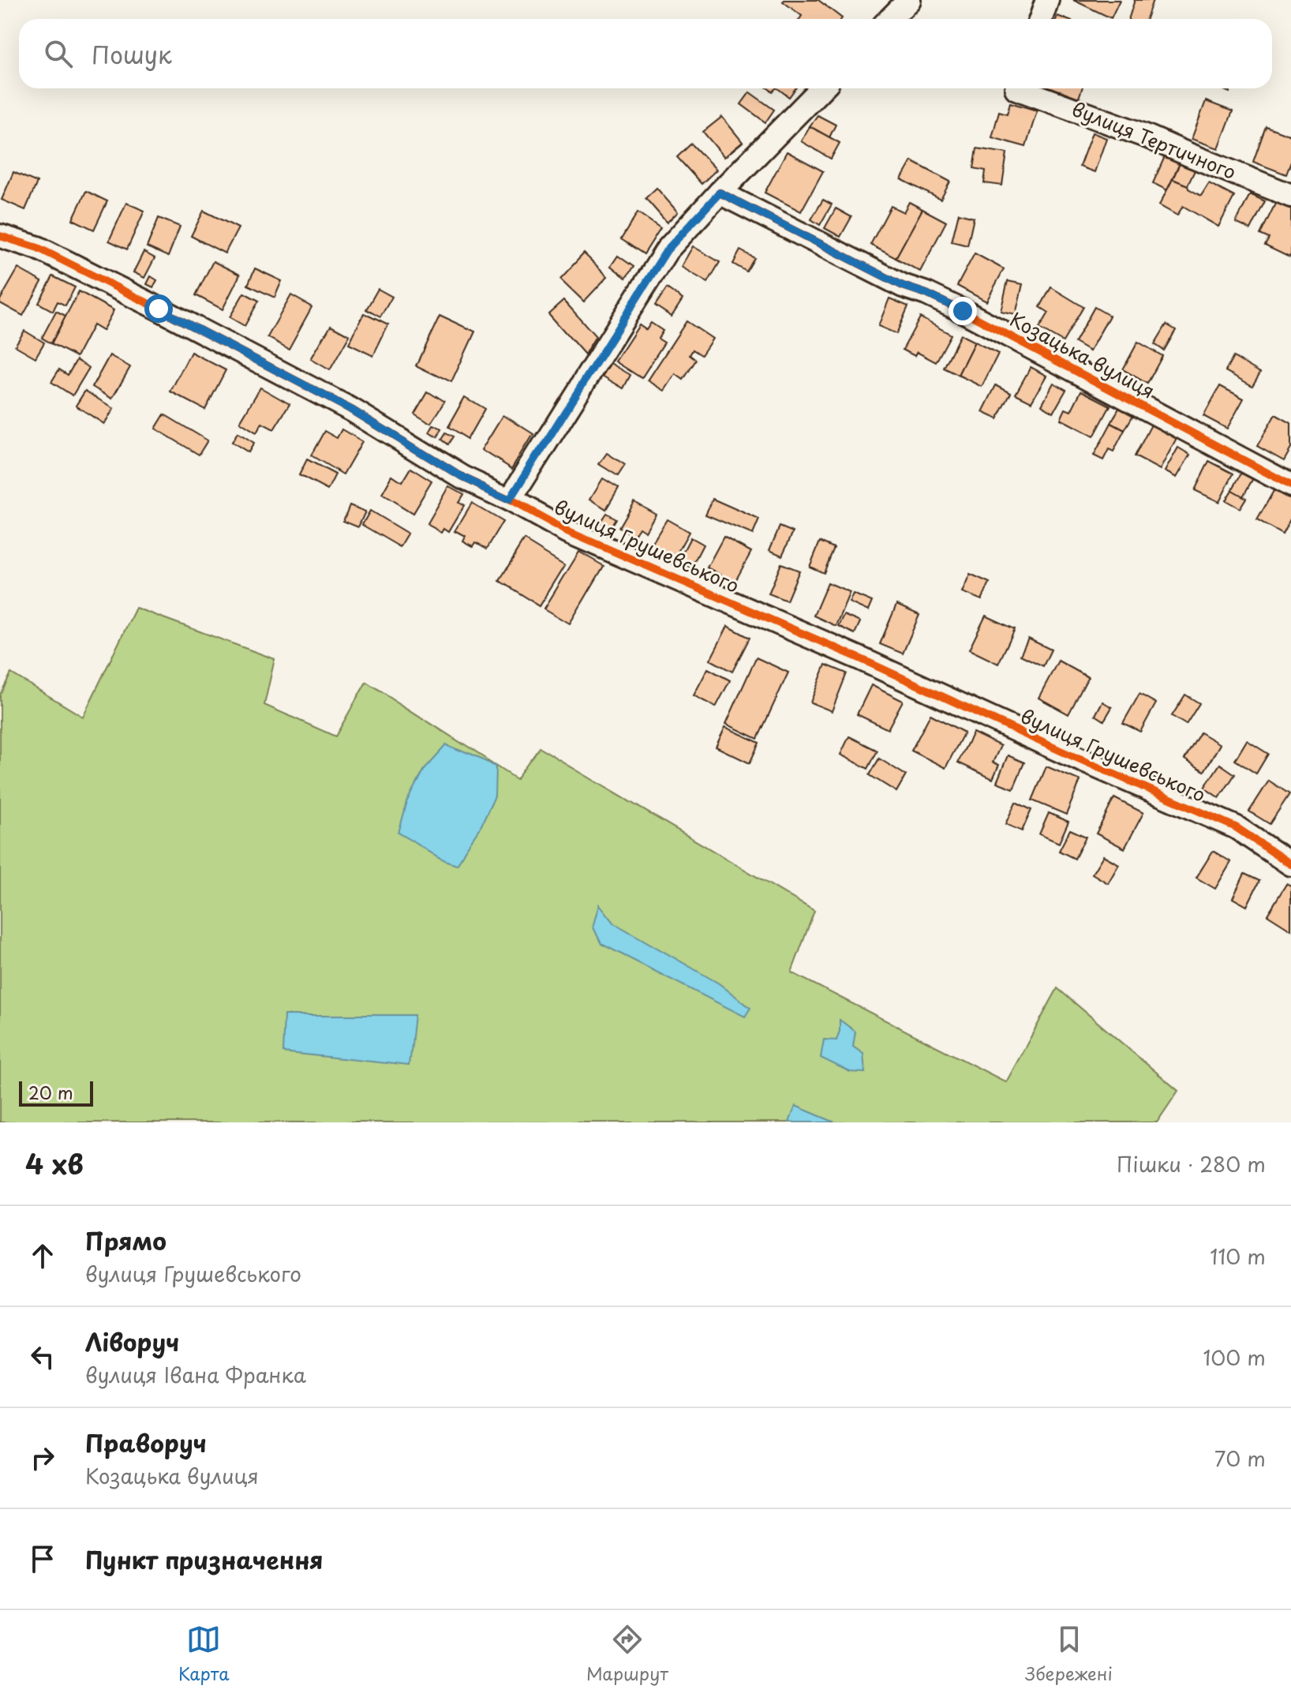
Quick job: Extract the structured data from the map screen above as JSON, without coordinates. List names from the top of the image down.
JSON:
{
  "streets": {
    "street": ["вулиця Тертичного", "Козацька вулиця", "вулиця Грушевського"]
  },
  "scale_bar": "20 m",
  "page": {
    "search": "Пошук",
    "scale": "20 m",
    "heading": ["4 хв", "Пішки · 280 m"],
    "list": [
      ["Прямо", "вулиця Грушевського", "110 m"],
      ["Ліворуч", "вулиця Івана Франка", "100 m"],
      ["Праворуч", "Козацька вулиця", "70 m"],
      "Пункт призначення"
    ],
    "nav": ["Карта", "Маршрут", "Збережені"]
  }
}
